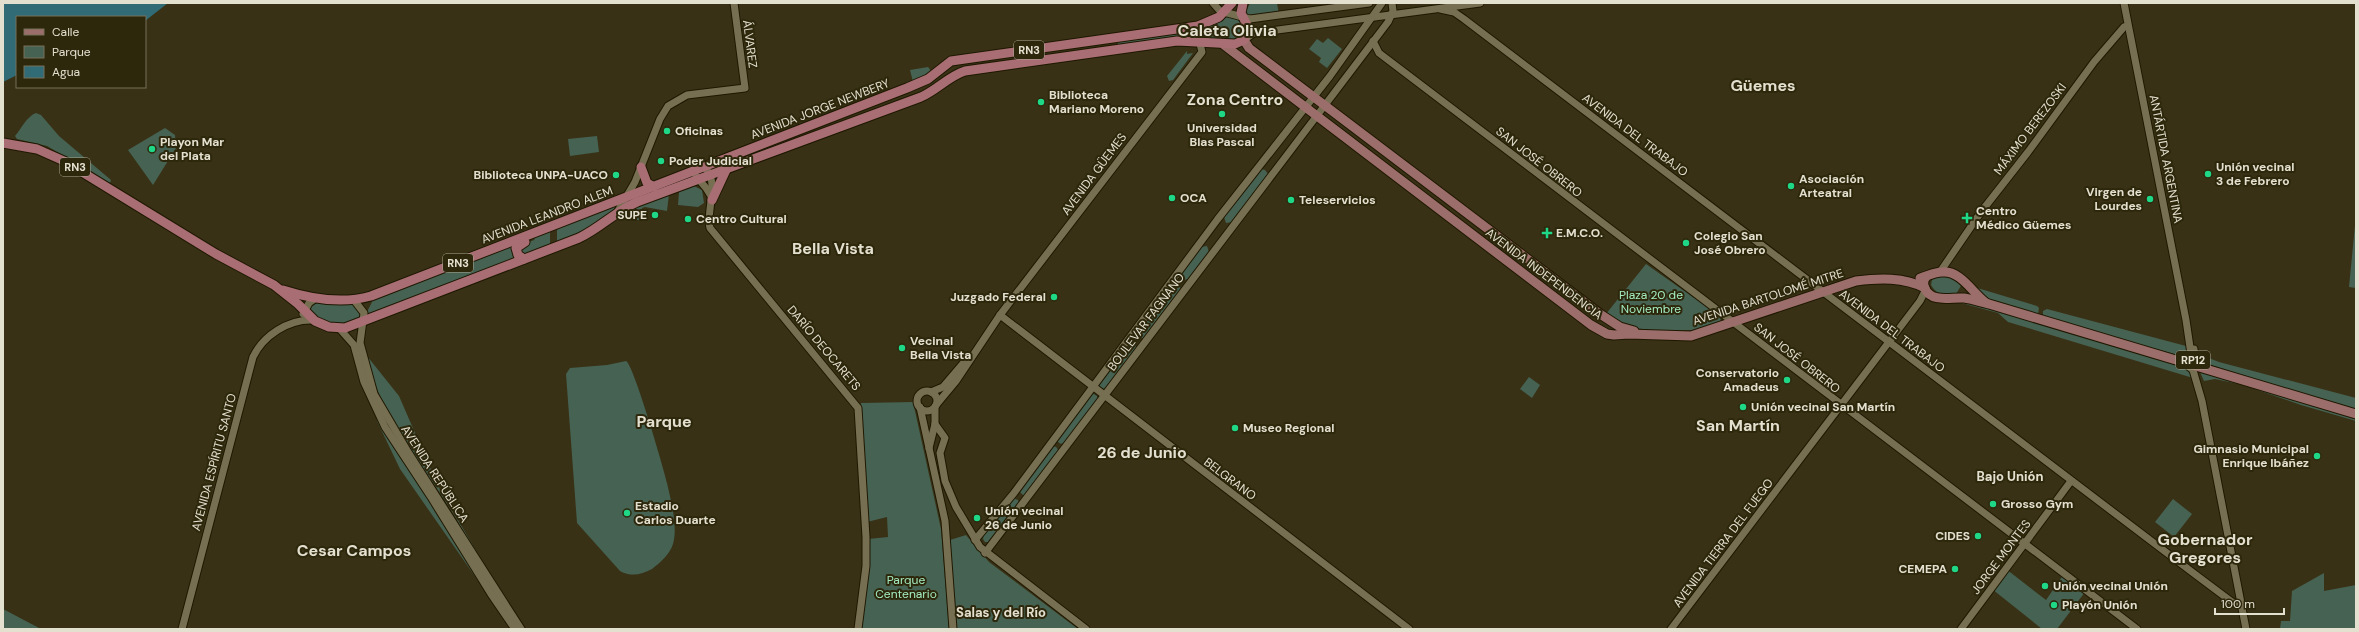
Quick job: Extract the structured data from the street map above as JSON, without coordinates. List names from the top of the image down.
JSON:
{
  "streets": {
    "highway": ["RN3", "AVENIDA JORGE NEWBERY", "AVENIDA LEANDRO ALEM"],
    "main road": ["AVENIDA INDEPENDENCIA", "AVENIDA BARTOLOMÉ MITRE", "RP12"],
    "street": [
      "ÁLVAREZ",
      "MÁXIMO BEREZOSKI",
      "AVENIDA DEL TRABAJO",
      "ANTÁRTIDA ARGENTINA",
      "SAN JOSÉ OBRERO",
      "AVENIDA GÜEMES",
      "BOULEVAR FAGNANO",
      "DARÍO DEOCARETS",
      "AVENIDA ESPÍRITU SANTO",
      "AVENIDA REPÚBLICA",
      "BELGRANO",
      "AVENIDA TIERRA DEL FUEGO",
      "JORGE MONTES"
    ]
  },
  "crossings": [
    ["RN3", "AVENIDA JORGE NEWBERY"],
    ["RN3", "AVENIDA GÜEMES"],
    ["RN3", "AVENIDA LEANDRO ALEM"],
    ["RN3", "AVENIDA INDEPENDENCIA"],
    ["RN3", "DARÍO DEOCARETS"],
    ["RN3", "AVENIDA ESPÍRITU SANTO"],
    ["AVENIDA JORGE NEWBERY", "AVENIDA GÜEMES"],
    ["AVENIDA JORGE NEWBERY", "AVENIDA LEANDRO ALEM"],
    ["MÁXIMO BEREZOSKI", "ANTÁRTIDA ARGENTINA"],
    ["MÁXIMO BEREZOSKI", "AVENIDA BARTOLOMÉ MITRE"],
    ["MÁXIMO BEREZOSKI", "RP12"],
    ["AVENIDA DEL TRABAJO", "ANTÁRTIDA ARGENTINA"],
    ["AVENIDA DEL TRABAJO", "AVENIDA BARTOLOMÉ MITRE"],
    ["AVENIDA DEL TRABAJO", "JORGE MONTES"],
    ["ANTÁRTIDA ARGENTINA", "RP12"],
    ["SAN JOSÉ OBRERO", "AVENIDA BARTOLOMÉ MITRE"],
    ["SAN JOSÉ OBRERO", "BOULEVAR FAGNANO"],
    ["SAN JOSÉ OBRERO", "AVENIDA TIERRA DEL FUEGO"],
    ["SAN JOSÉ OBRERO", "JORGE MONTES"],
    ["AVENIDA GÜEMES", "BELGRANO"],
    ["AVENIDA LEANDRO ALEM", "AVENIDA ESPÍRITU SANTO"],
    ["AVENIDA LEANDRO ALEM", "AVENIDA REPÚBLICA"],
    ["AVENIDA INDEPENDENCIA", "AVENIDA BARTOLOMÉ MITRE"],
    ["AVENIDA INDEPENDENCIA", "BOULEVAR FAGNANO"],
    ["AVENIDA BARTOLOMÉ MITRE", "RP12"],
    ["BOULEVAR FAGNANO", "BELGRANO"]
  ],
  "districts": [
    "Caleta Olivia",
    "Güemes",
    "Zona Centro",
    "Bella Vista",
    "Parque",
    "San Martín",
    "26 de Junio",
    "Bajo Unión",
    "Gobernador Gregores",
    "Cesar Campos",
    "Salas y del Río"
  ],
  "parks": ["Plaza 20 de Noviembre", "Parque Centenario"],
  "places": {
    "other": [
      "Biblioteca Mariano Moreno",
      "Universidad Blas Pascal",
      "Oficinas",
      "Playon Mar del Plata",
      "Poder Judicial",
      "Unión vecinal 3 de Febrero",
      "Biblioteca UNPA-UACO",
      "Asociación Arteatral",
      "OCA",
      "Virgen de Lourdes",
      "Teleservicios",
      "SUPE",
      "Centro Cultural",
      "Colegio San José Obrero",
      "Juzgado Federal",
      "Vecinal Bella Vista",
      "Conservatorio Amadeus",
      "Unión vecinal San Martín",
      "Museo Regional",
      "Gimnasio Municipal Enrique Ibáñez",
      "Grosso Gym",
      "Estadio Carlos Duarte",
      "Unión vecinal 26 de Junio",
      "CIDES",
      "CEMEPA",
      "Unión vecinal Unión",
      "Playón Unión"
    ],
    "health": ["Centro Médico Güemes", "E.M.C.O."]
  },
  "legend": ["Calle", "Parque", "Agua"],
  "scale_bar": "100 m"
}
